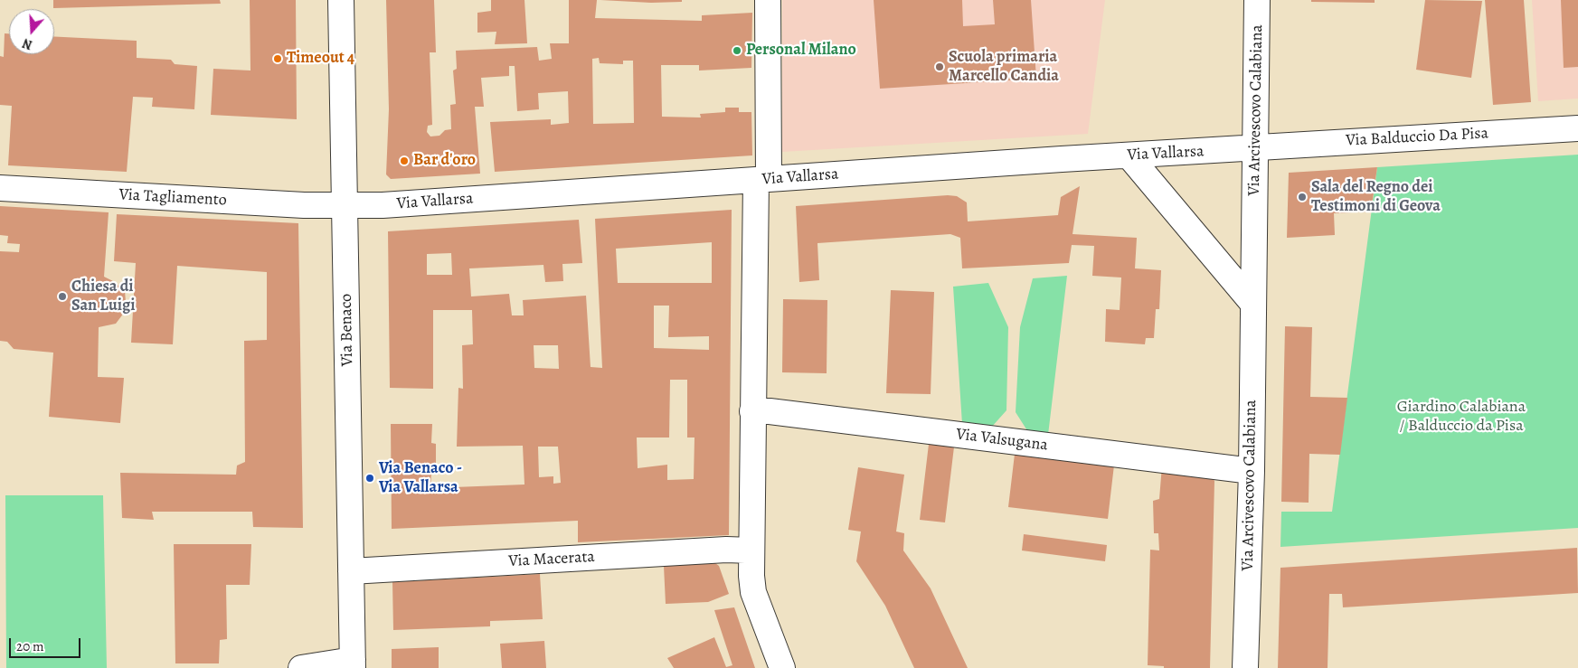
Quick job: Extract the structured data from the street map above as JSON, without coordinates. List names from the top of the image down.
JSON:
{
  "streets": {
    "street": [
      "Via Arcivescovo Calabiana",
      "Via Balduccio Da Pisa",
      "Via Vallarsa",
      "Via Tagliamento",
      "Via Benaco",
      "Via Valsugana",
      "Via Macerata"
    ]
  },
  "crossings": [
    ["Via Arcivescovo Calabiana", "Via Balduccio Da Pisa"],
    ["Via Arcivescovo Calabiana", "Via Vallarsa"],
    ["Via Arcivescovo Calabiana", "Via Valsugana"],
    ["Via Balduccio Da Pisa", "Via Vallarsa"],
    ["Via Vallarsa", "Via Tagliamento"],
    ["Via Vallarsa", "Via Benaco"],
    ["Via Tagliamento", "Via Benaco"],
    ["Via Benaco", "Via Macerata"]
  ],
  "parks": ["Giardino Calabiana / Balduccio da Pisa"],
  "places": [
    "Personal Milano",
    "Timeout 4",
    "Scuola primaria Marcello Candia",
    "Bar d'oro",
    "Sala del Regno dei Testimoni di Geova",
    "Chiesa di San Luigi",
    "Via Benaco - Via Vallarsa"
  ],
  "scale_bar": "20 m",
  "north": "bottom"
}
